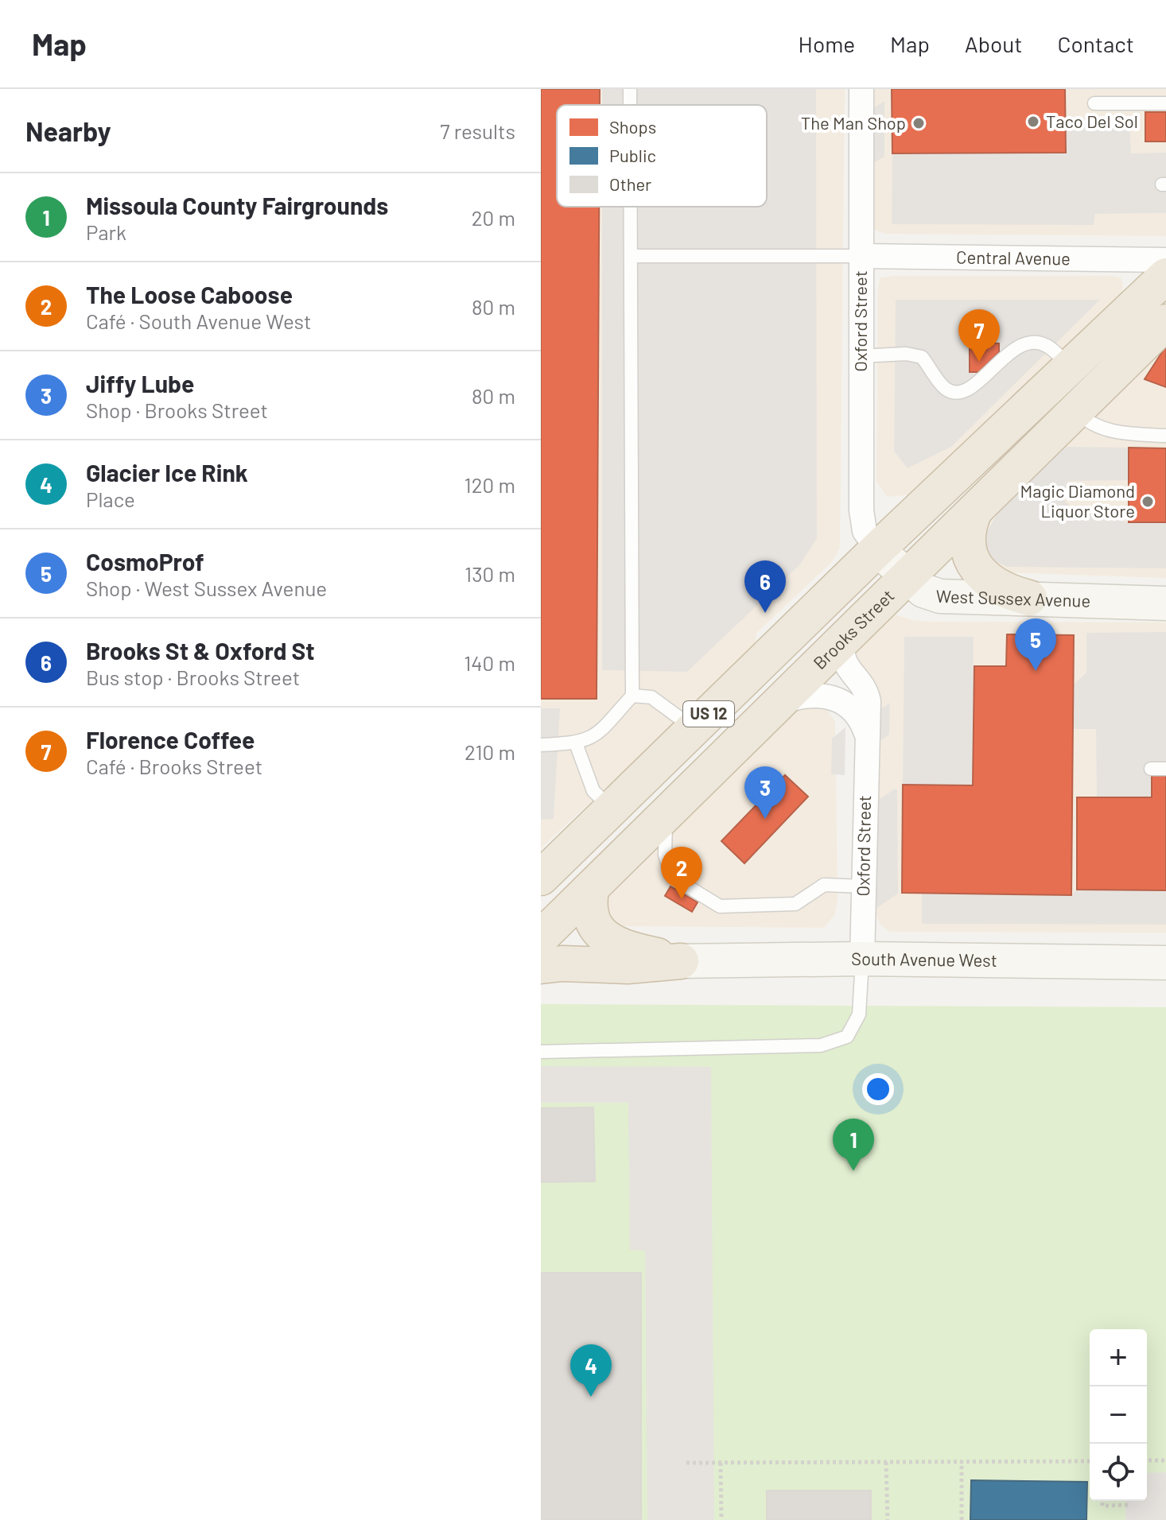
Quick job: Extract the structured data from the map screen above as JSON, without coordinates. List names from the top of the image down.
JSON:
{
  "streets": {
    "highway": ["Brooks Street", "US 12"],
    "street": [
      "Central Avenue",
      "Oxford Street",
      "West Sussex Avenue",
      "South Avenue West"
    ]
  },
  "crossings": [
    ["Central Avenue", "Oxford Street"],
    ["Oxford Street", "West Sussex Avenue"],
    ["Oxford Street", "Brooks Street"],
    ["Oxford Street", "US 12"],
    ["Oxford Street", "South Avenue West"],
    ["West Sussex Avenue", "Brooks Street"],
    ["West Sussex Avenue", "US 12"]
  ],
  "places": ["Taco Del Sol", "The Man Shop", "Magic Diamond Liquor Store"],
  "legend": ["Shops", "Public", "Other"],
  "page": {
    "header": "Map",
    "nav": [
      "Home",
      "Map",
      "About",
      "Contact"
    ],
    "heading": ["Nearby", "7 results"],
    "list": [
      {
        "mark": "1",
        "name": "Missoula County Fairgrounds",
        "note": "Park",
        "value": "20 m"
      },
      {
        "mark": "2",
        "name": "The Loose Caboose",
        "note": "Café · South Avenue West",
        "value": "80 m"
      },
      {
        "mark": "3",
        "name": "Jiffy Lube",
        "note": "Shop · Brooks Street",
        "value": "80 m"
      },
      {
        "mark": "4",
        "name": "Glacier Ice Rink",
        "note": "Place",
        "value": "120 m"
      },
      {
        "mark": "5",
        "name": "CosmoProf",
        "note": "Shop · West Sussex Avenue",
        "value": "130 m"
      },
      {
        "mark": "6",
        "name": "Brooks St & Oxford St",
        "note": "Bus stop · Brooks Street",
        "value": "140 m"
      },
      {
        "mark": "7",
        "name": "Florence Coffee",
        "note": "Café · Brooks Street",
        "value": "210 m"
      }
    ],
    "pins": [
      "7",
      "6",
      "5",
      "3",
      "2",
      "1",
      "4"
    ],
    "map_buttons": ["+", "−"]
  }
}
